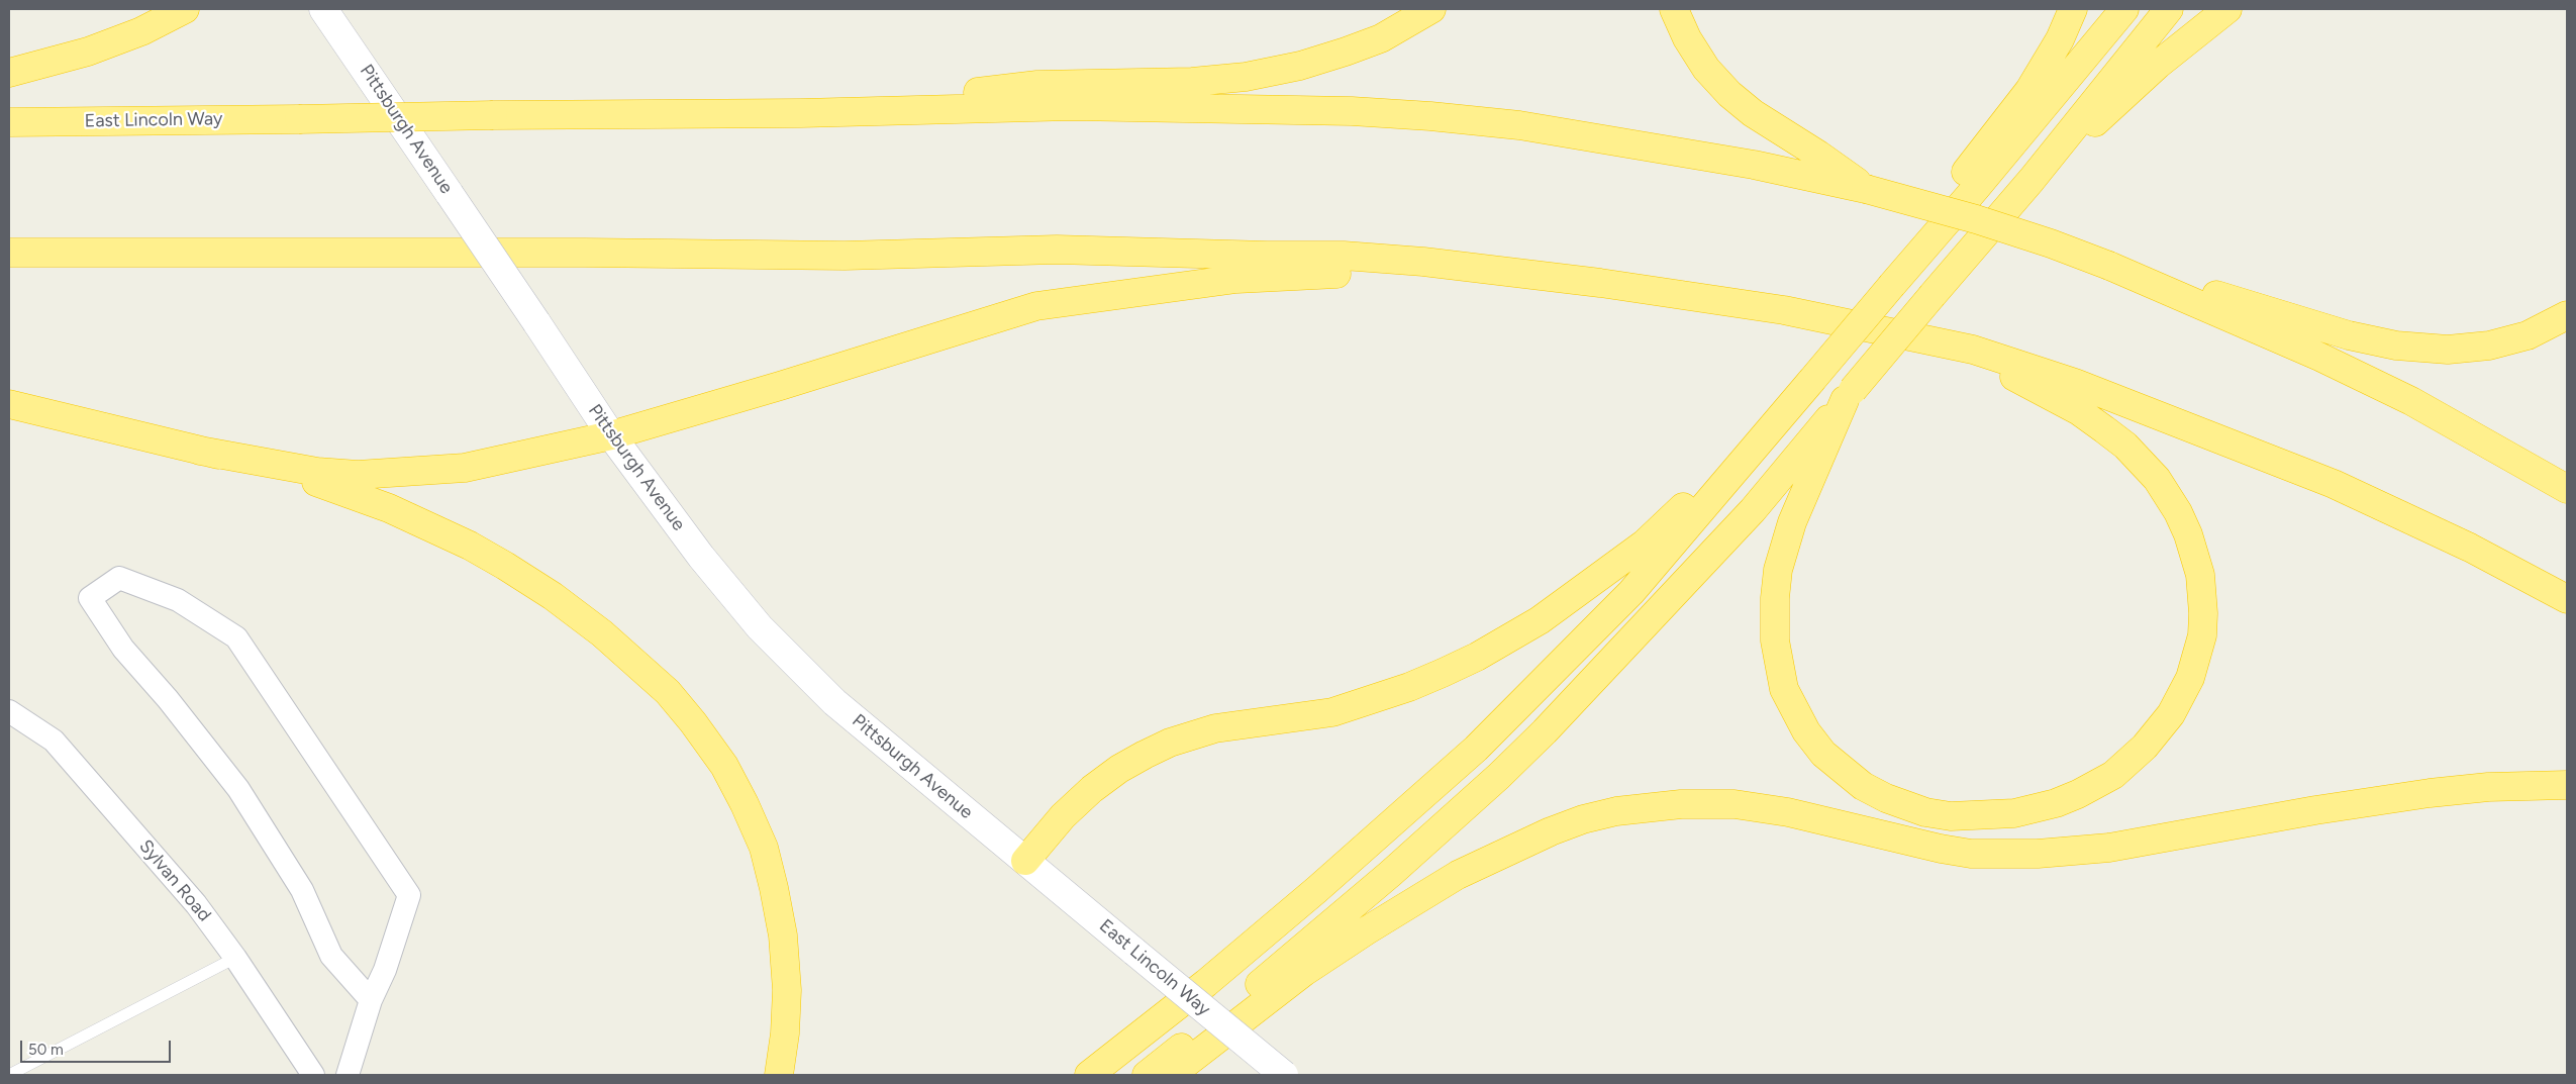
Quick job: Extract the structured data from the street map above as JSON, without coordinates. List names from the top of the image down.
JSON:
{
  "streets": {
    "highway": ["East Lincoln Way"],
    "main road": ["Pittsburgh Avenue"],
    "street": ["Sylvan Road"]
  },
  "crossings": [
    ["East Lincoln Way", "Pittsburgh Avenue"]
  ],
  "scale_bar": "50 m"
}
